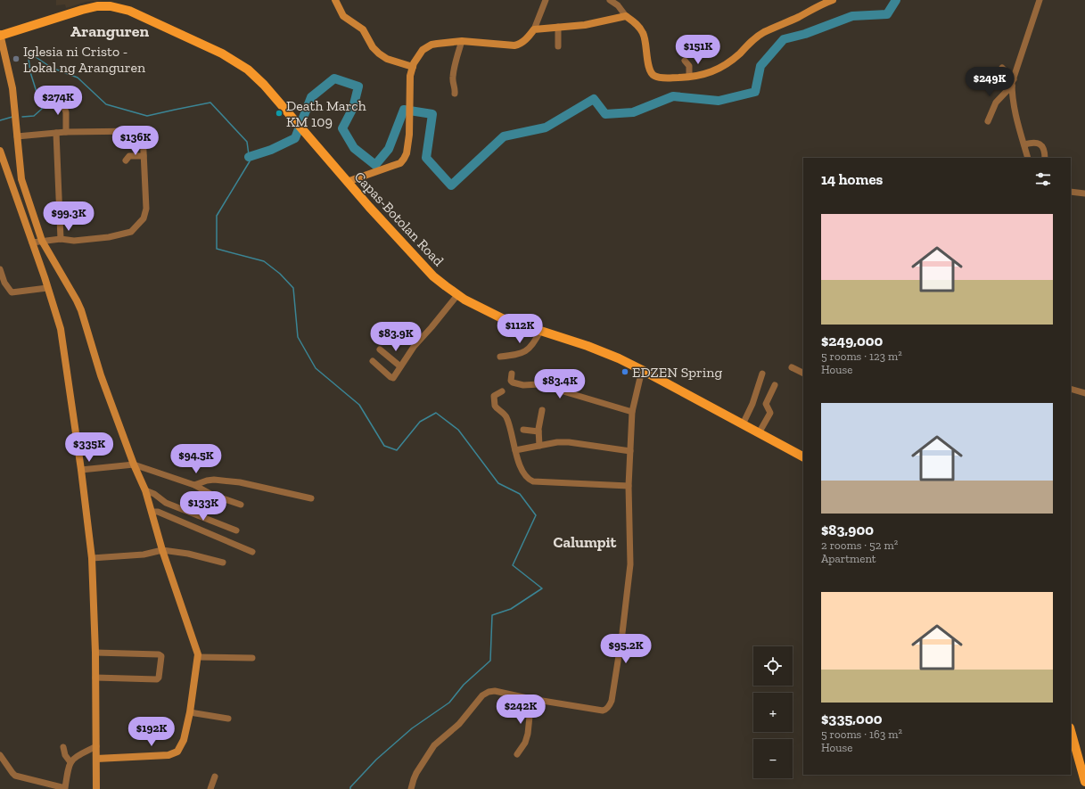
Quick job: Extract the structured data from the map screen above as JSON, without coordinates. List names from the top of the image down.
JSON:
{
  "streets": {
    "main road": ["Capas-Botolan Road"]
  },
  "districts": ["Aranguren", "Calumpit"],
  "places": ["Iglesia ni Cristo - Lokal ng Aranguren", "Death March KM 109", "EDZEN Spring"],
  "page": {
    "price": [
      "$151K",
      "$249K",
      "$274K",
      "$136K",
      "$99.3K",
      "$112K",
      "$83.9K",
      "$83.4K",
      "$335K",
      "$94.5K",
      "$133K",
      "$95.2K",
      "$242K",
      "$192K"
    ],
    "heading": "14 homes",
    "list": [
      {
        "name": "$249,000",
        "note": "5 rooms · 123 m² · House"
      },
      {
        "name": "$83,900",
        "note": "2 rooms · 52 m² · Apartment"
      },
      {
        "name": "$335,000",
        "note": "5 rooms · 163 m² · House"
      }
    ],
    "map_buttons": ["+", "−"]
  }
}
